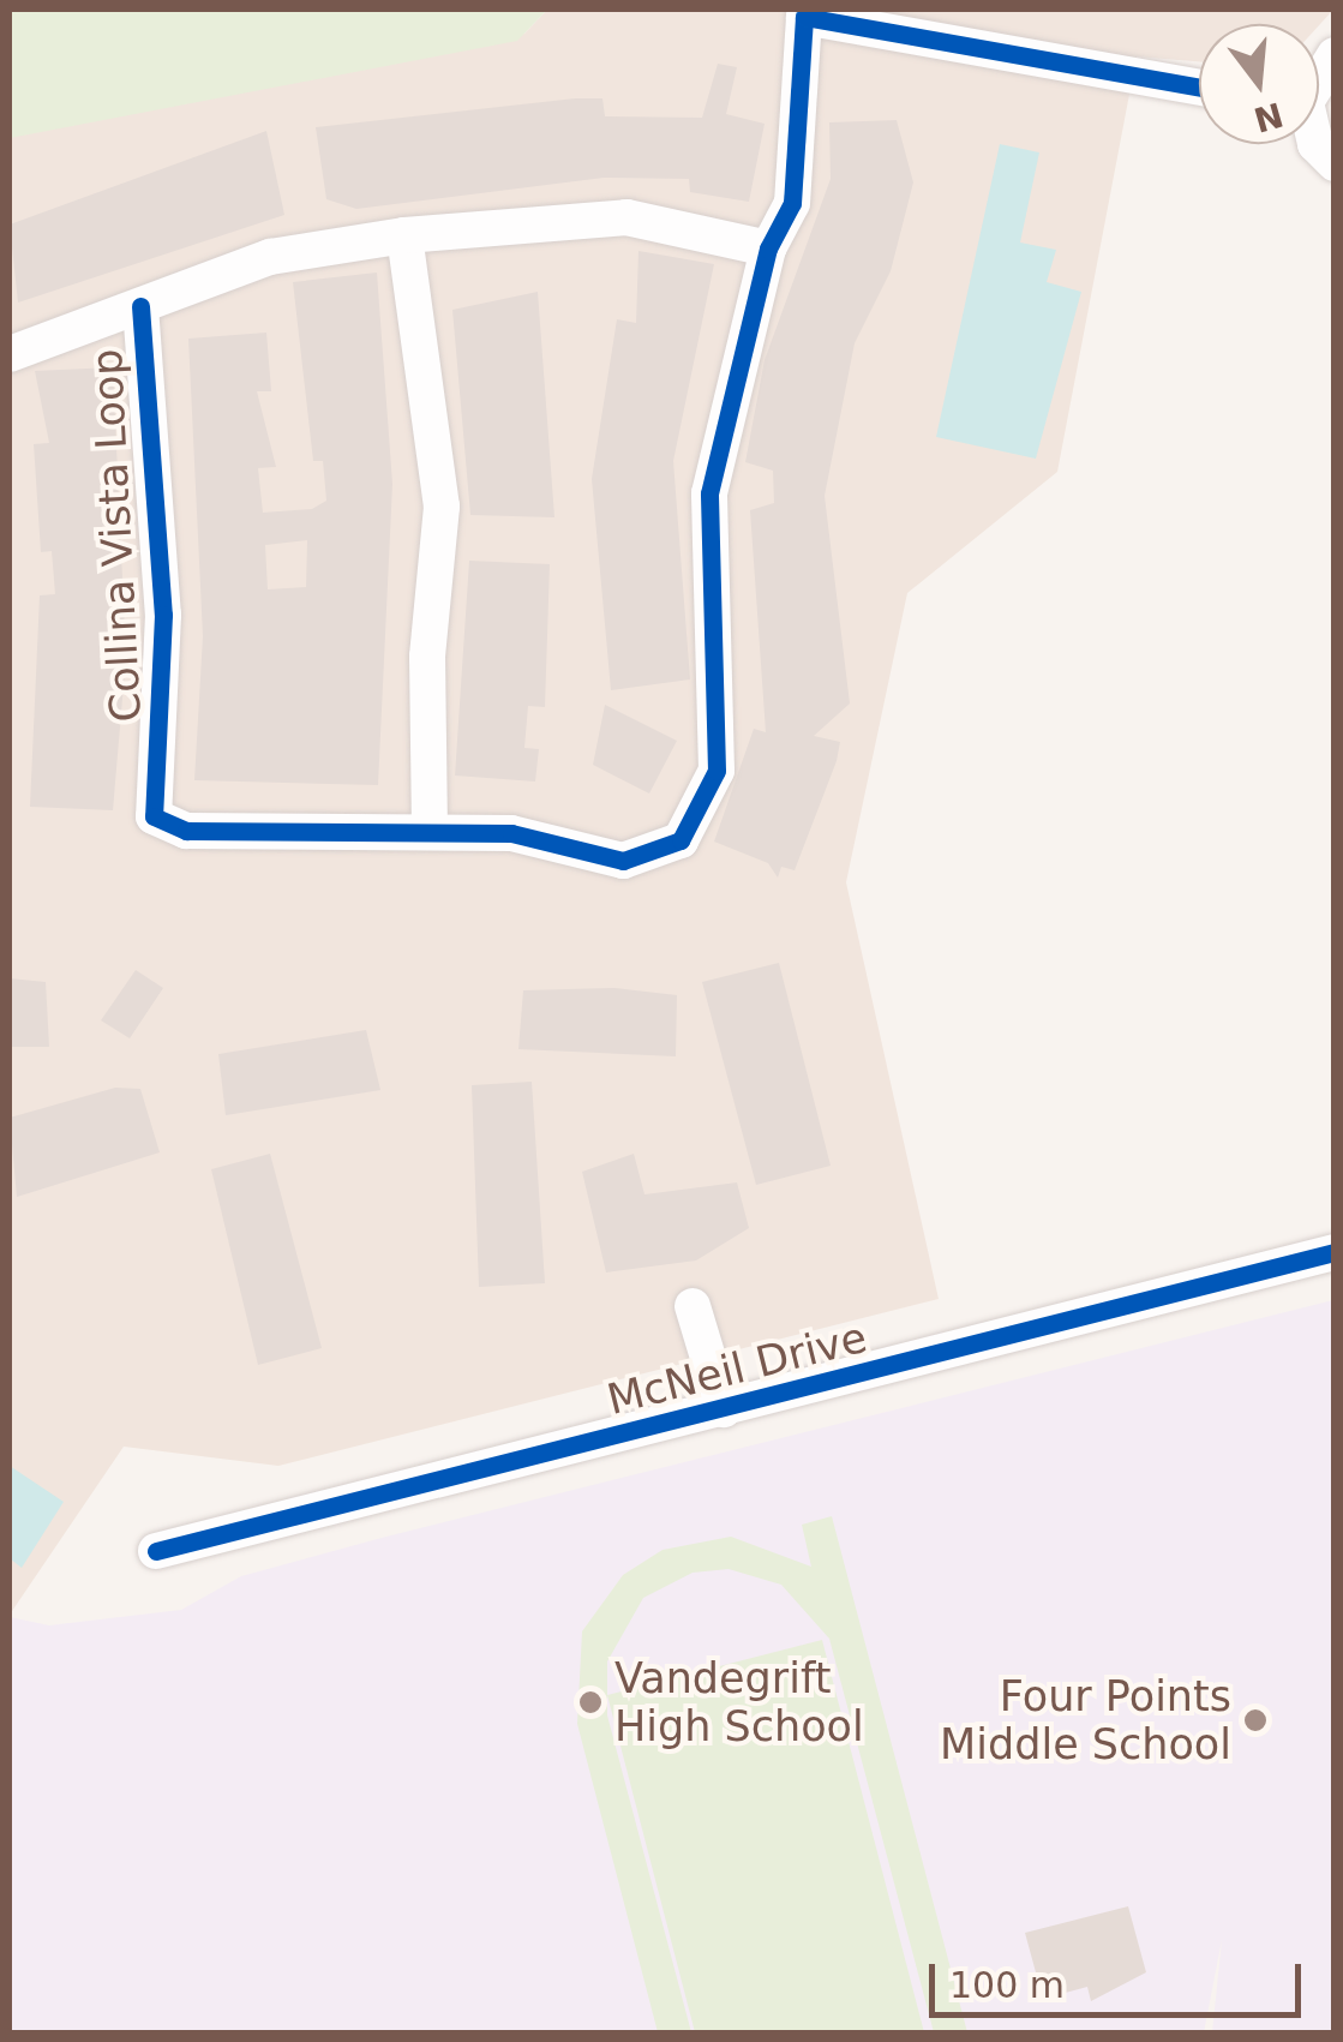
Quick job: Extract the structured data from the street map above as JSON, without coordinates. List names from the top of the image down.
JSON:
{
  "streets": {
    "street": ["Collina Vista Loop", "McNeil Drive"]
  },
  "places": ["Vandegrift High School", "Four Points Middle School"],
  "scale_bar": "100 m",
  "north": "bottom"
}
